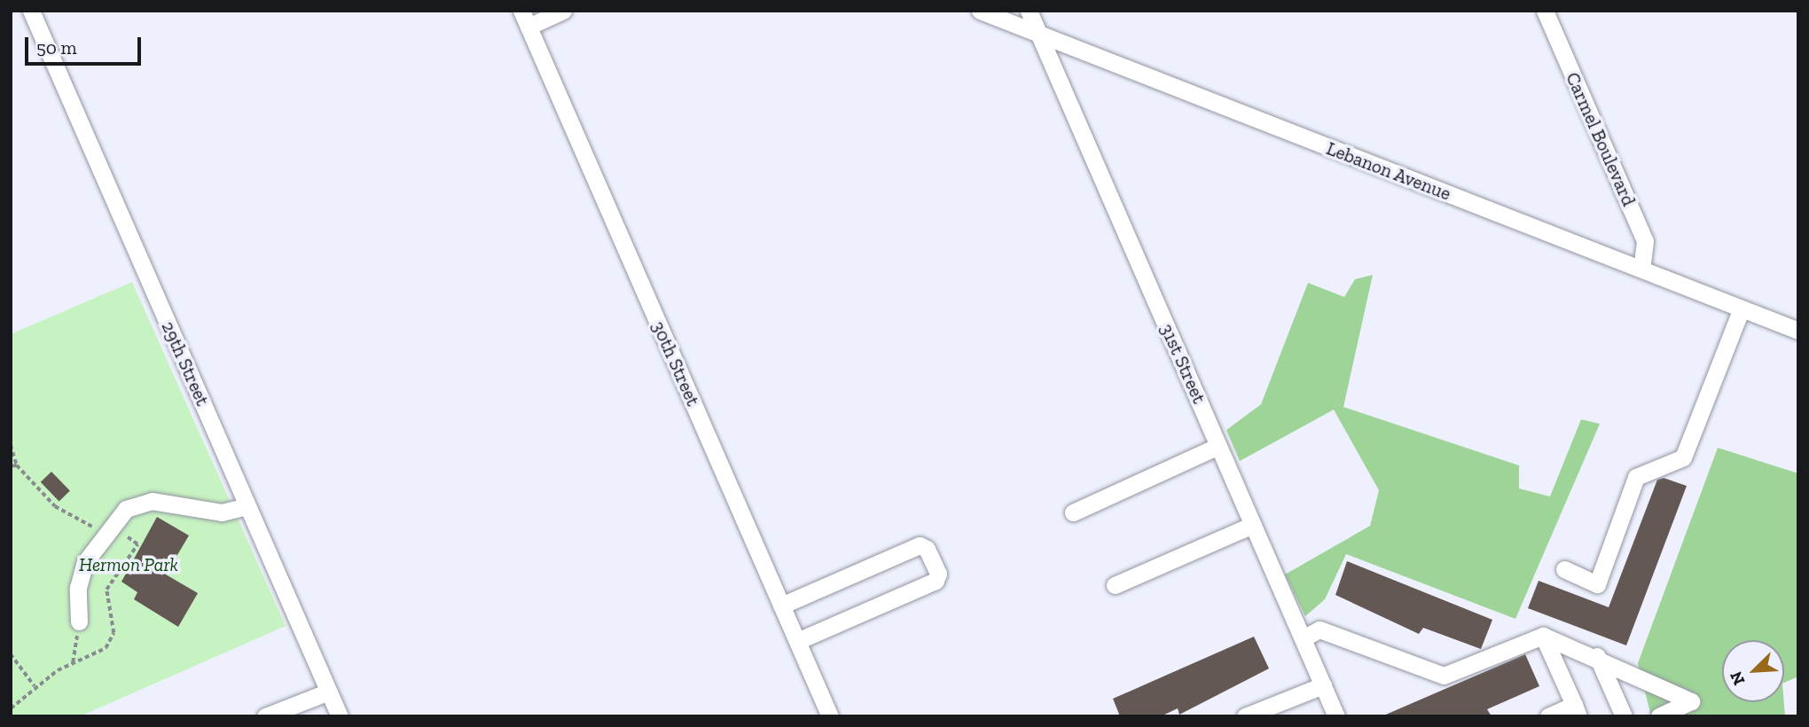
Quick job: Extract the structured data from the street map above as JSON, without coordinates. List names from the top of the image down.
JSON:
{
  "streets": {
    "street": [
      "Carmel Boulevard",
      "Lebanon Avenue",
      "29th Street",
      "30th Street",
      "31st Street"
    ]
  },
  "crossings": [
    ["Carmel Boulevard", "Lebanon Avenue"],
    ["Lebanon Avenue", "31st Street"]
  ],
  "parks": ["Hermon Park"],
  "scale_bar": "50 m",
  "north": "bottom left"
}
